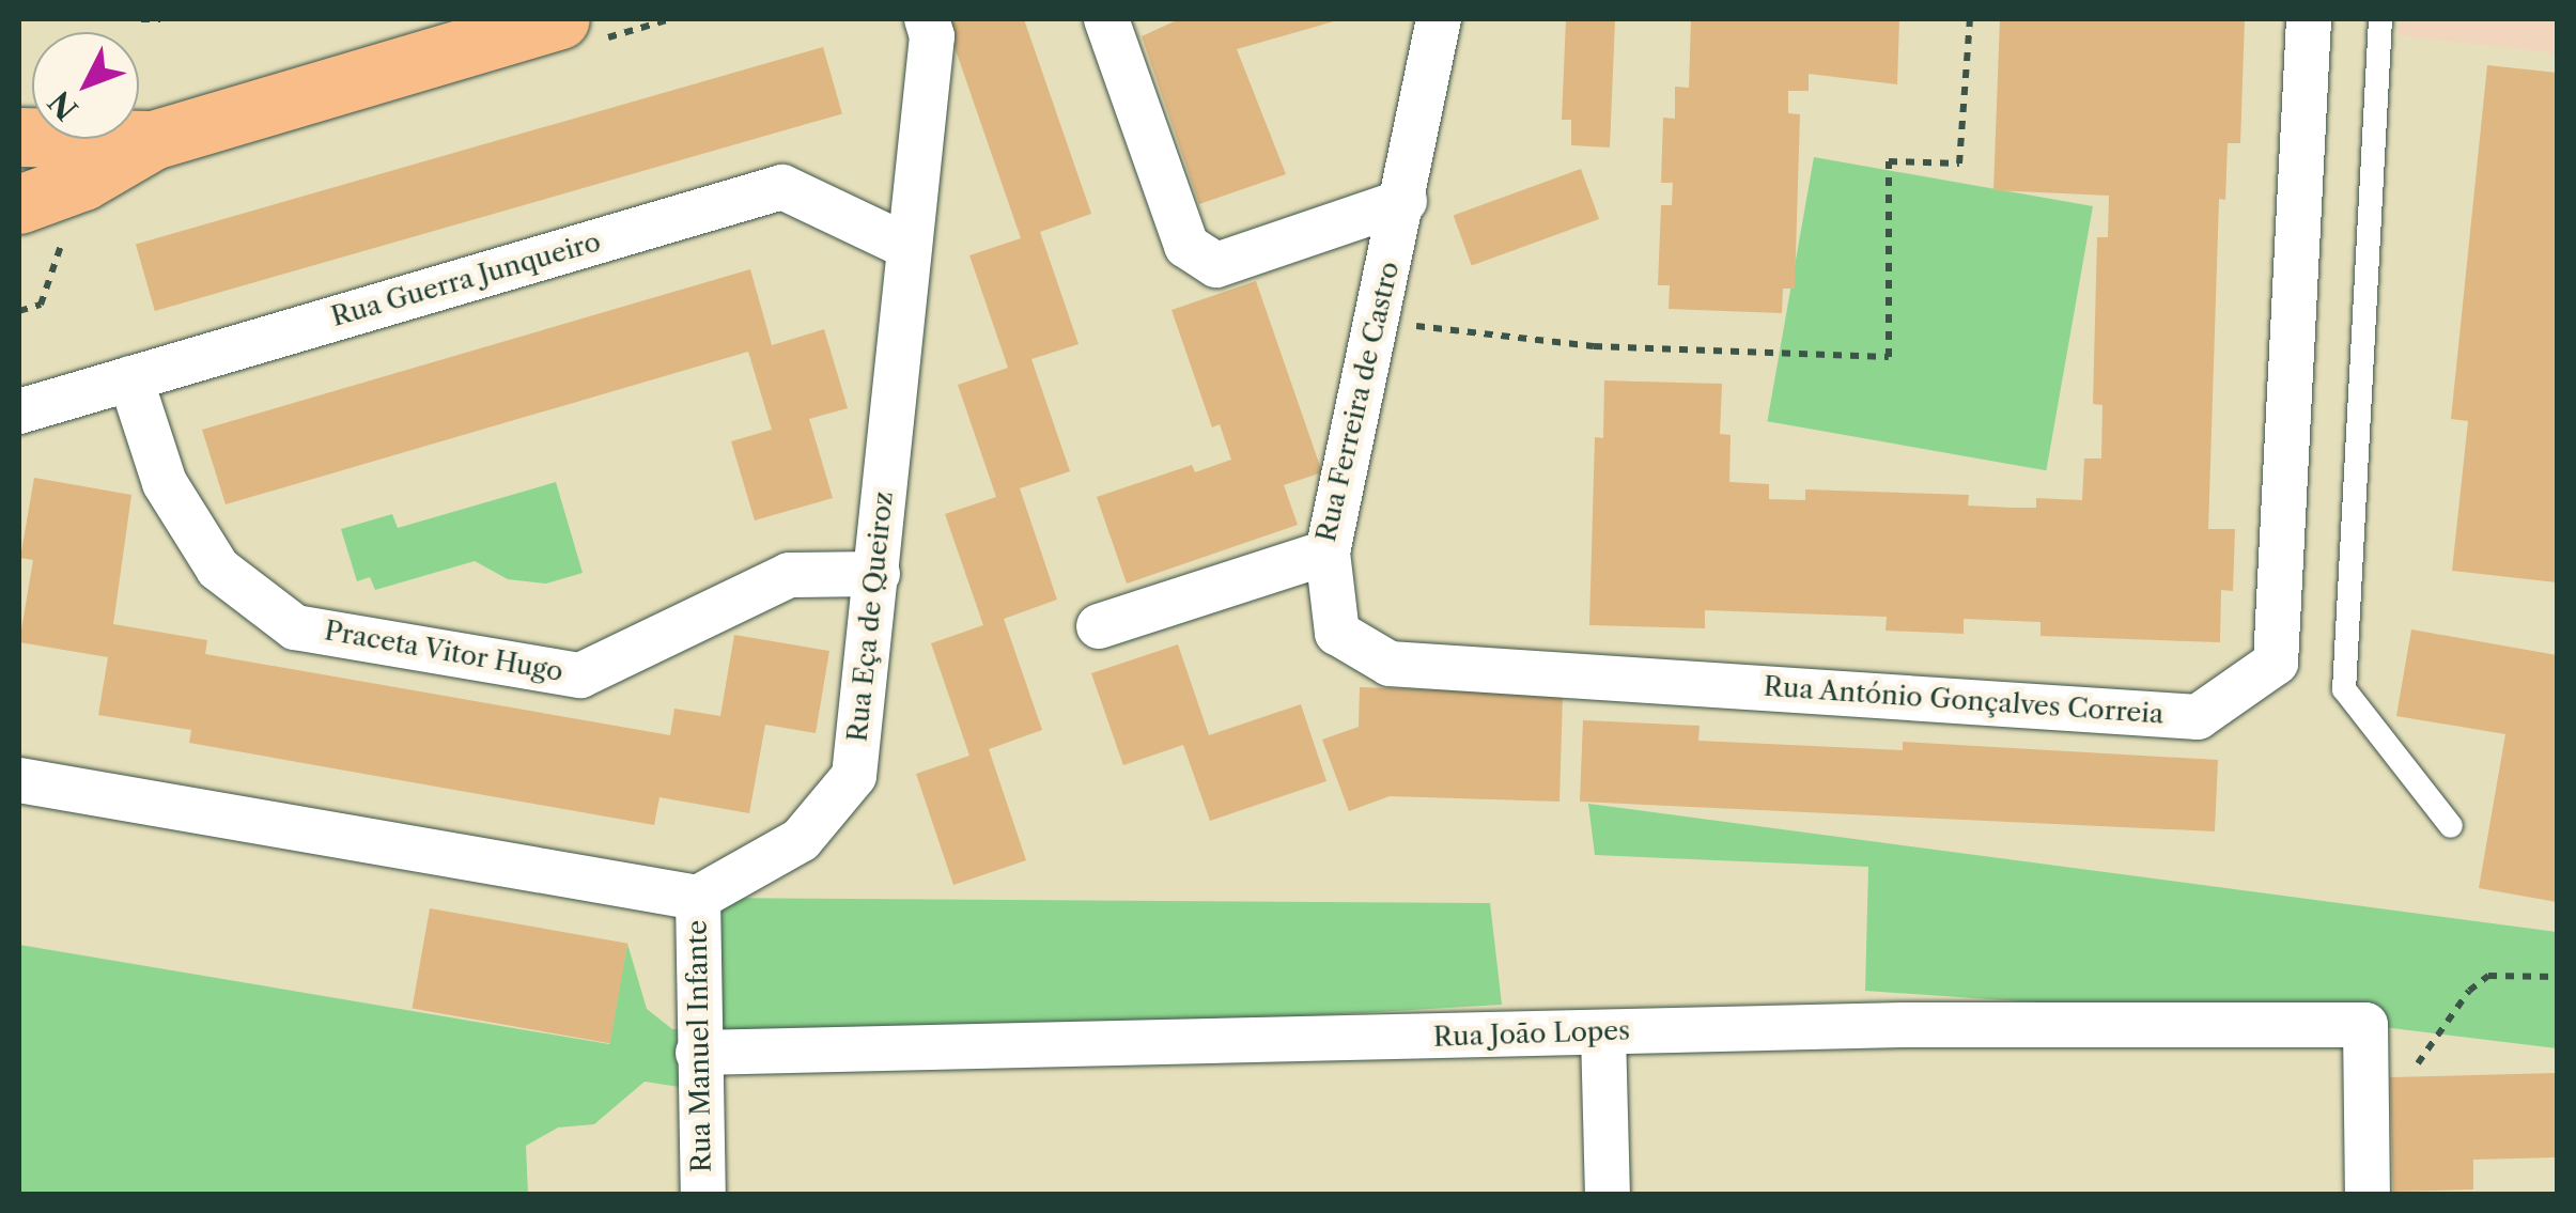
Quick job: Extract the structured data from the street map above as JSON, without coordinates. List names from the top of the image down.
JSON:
{
  "streets": {
    "street": [
      "Rua Guerra Junqueiro",
      "Rua Ferreira de Castro",
      "Rua Eça de Queiroz",
      "Praceta Vitor Hugo",
      "Rua António Gonçalves Correia",
      "Rua João Lopes",
      "Rua Manuel Infante"
    ]
  },
  "crossings": [
    ["Rua Guerra Junqueiro", "Rua Eça de Queiroz"],
    ["Rua Guerra Junqueiro", "Praceta Vitor Hugo"],
    ["Rua Ferreira de Castro", "Rua António Gonçalves Correia"],
    ["Rua Eça de Queiroz", "Praceta Vitor Hugo"],
    ["Rua Eça de Queiroz", "Rua Manuel Infante"],
    ["Rua João Lopes", "Rua Manuel Infante"]
  ],
  "north": "bottom left"
}
